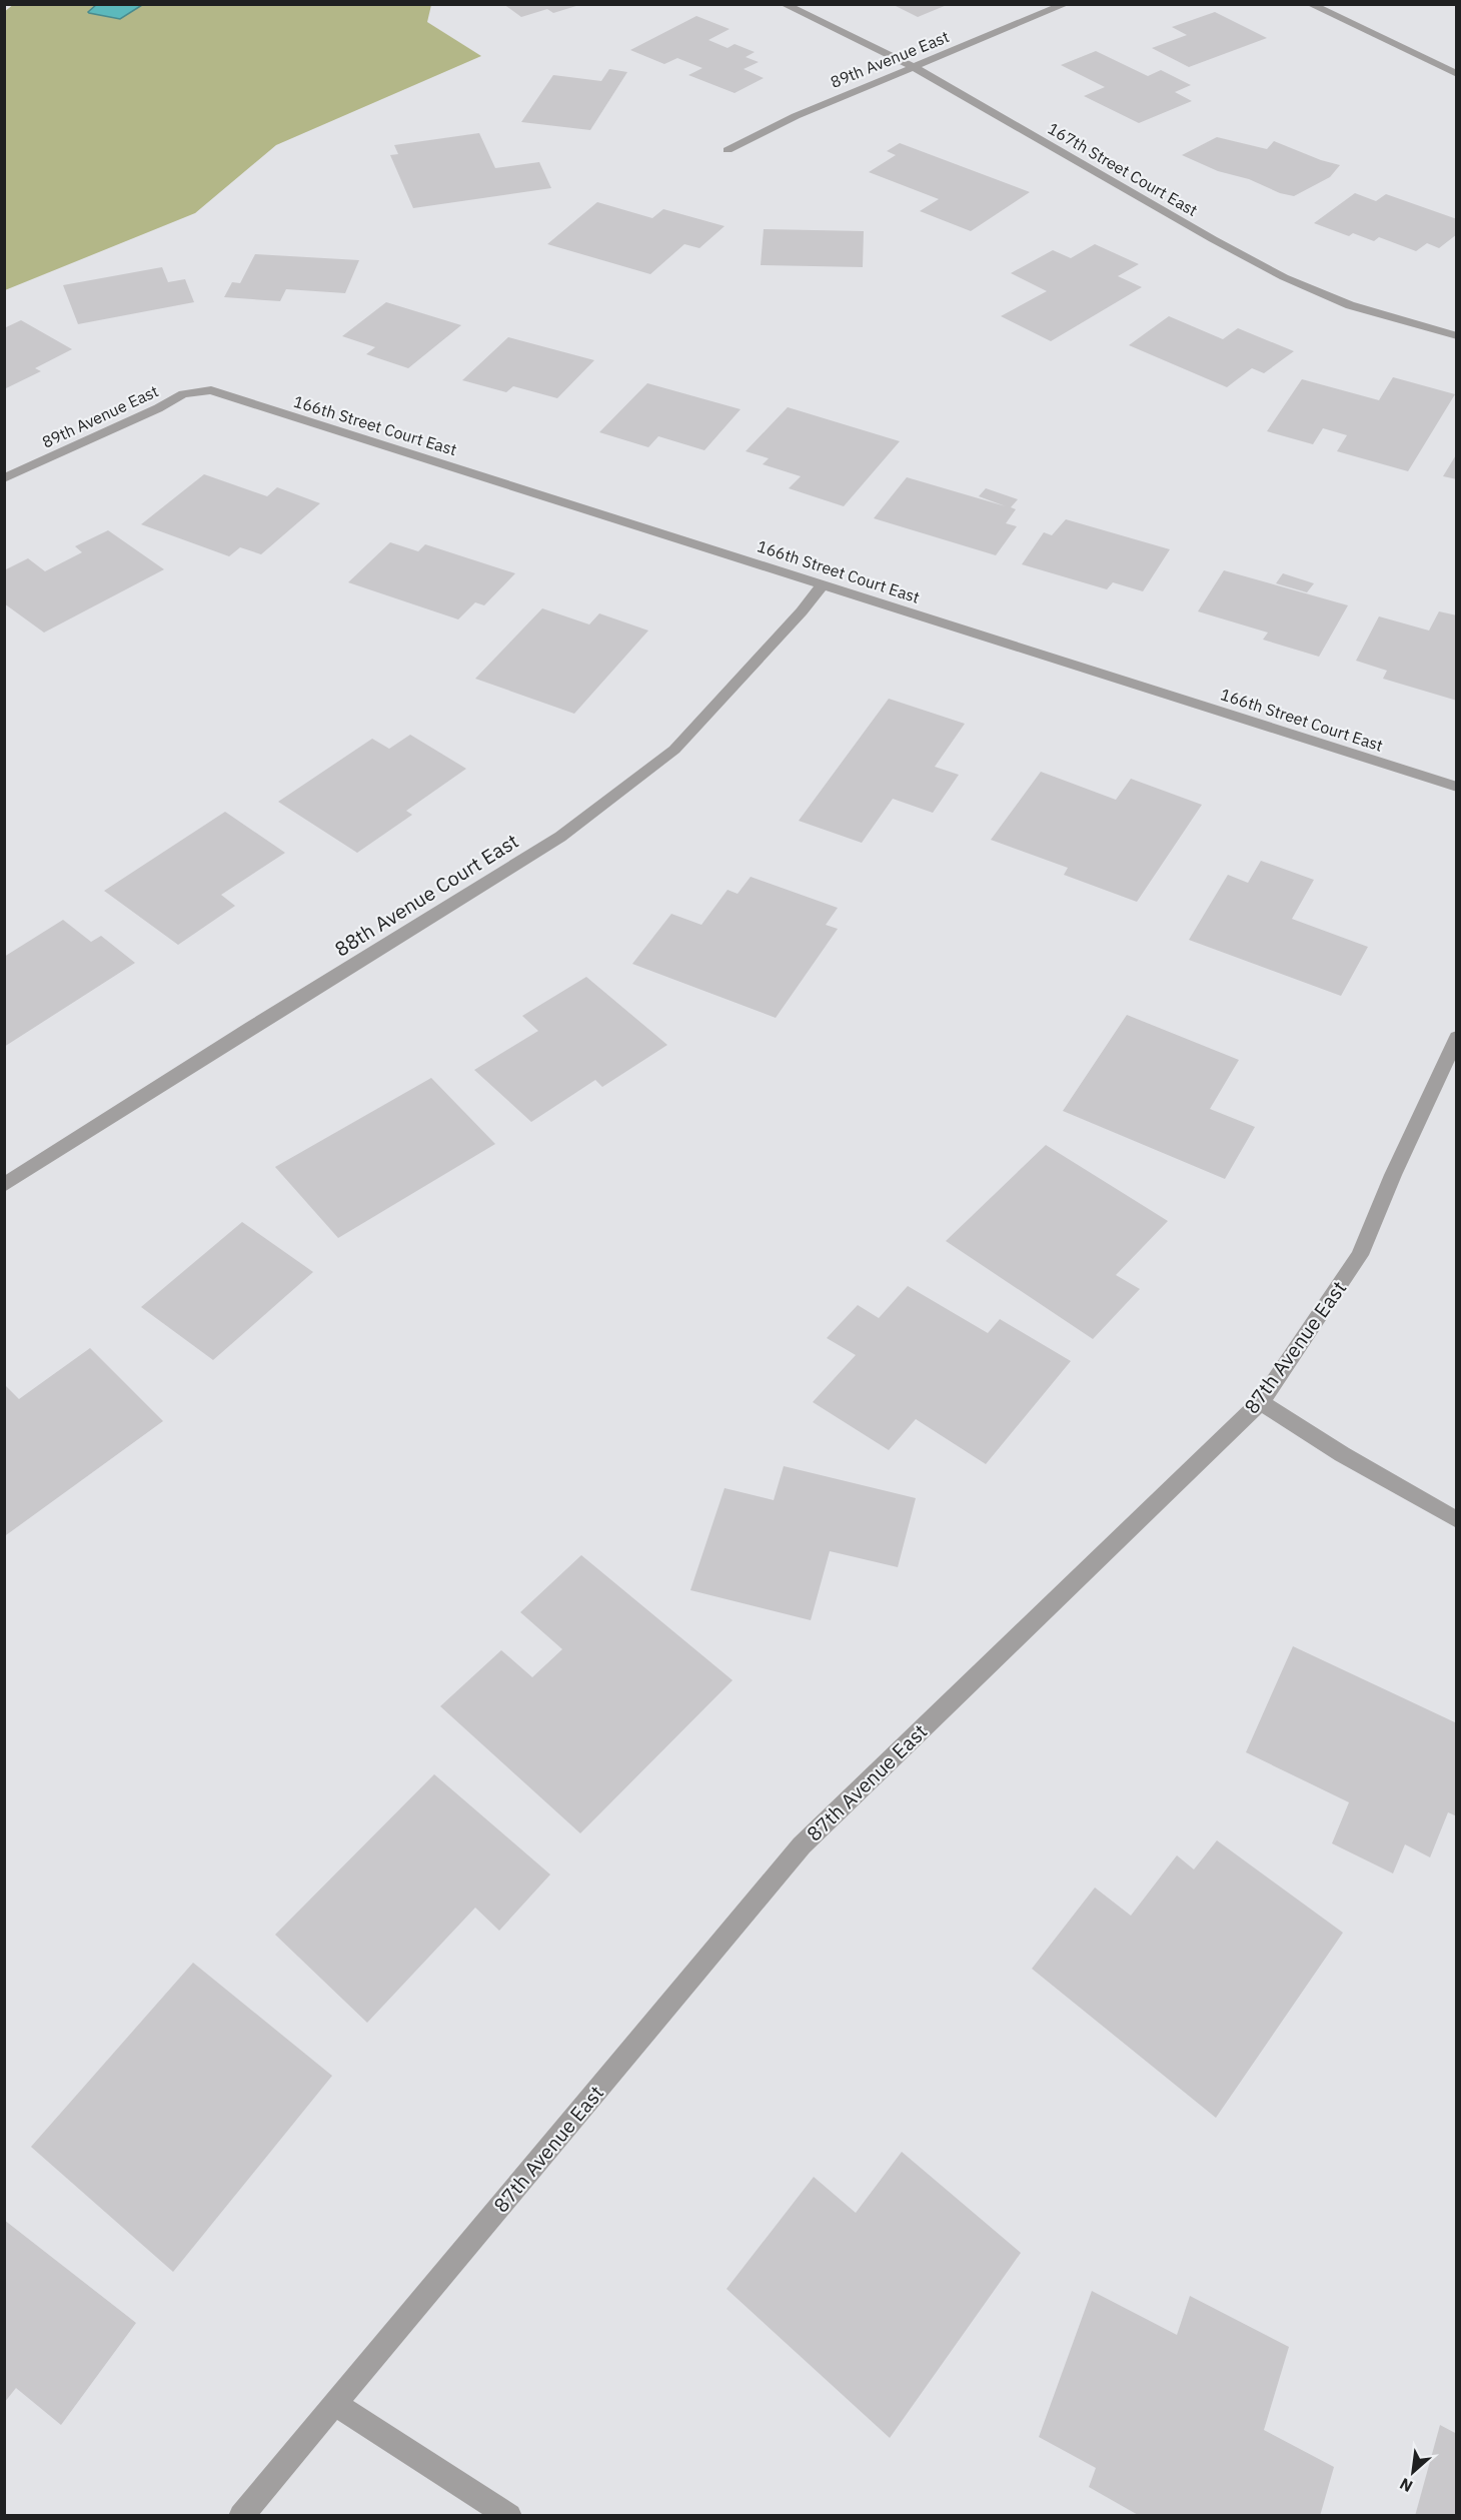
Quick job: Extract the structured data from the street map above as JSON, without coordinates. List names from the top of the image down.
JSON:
{
  "streets": {
    "street": [
      "89th Avenue East",
      "167th Street Court East",
      "166th Street Court East",
      "88th Avenue Court East",
      "87th Avenue East"
    ]
  },
  "crossings": [
    ["89th Avenue East", "167th Street Court East"],
    ["89th Avenue East", "166th Street Court East"],
    ["166th Street Court East", "88th Avenue Court East"]
  ],
  "north": "bottom left"
}
